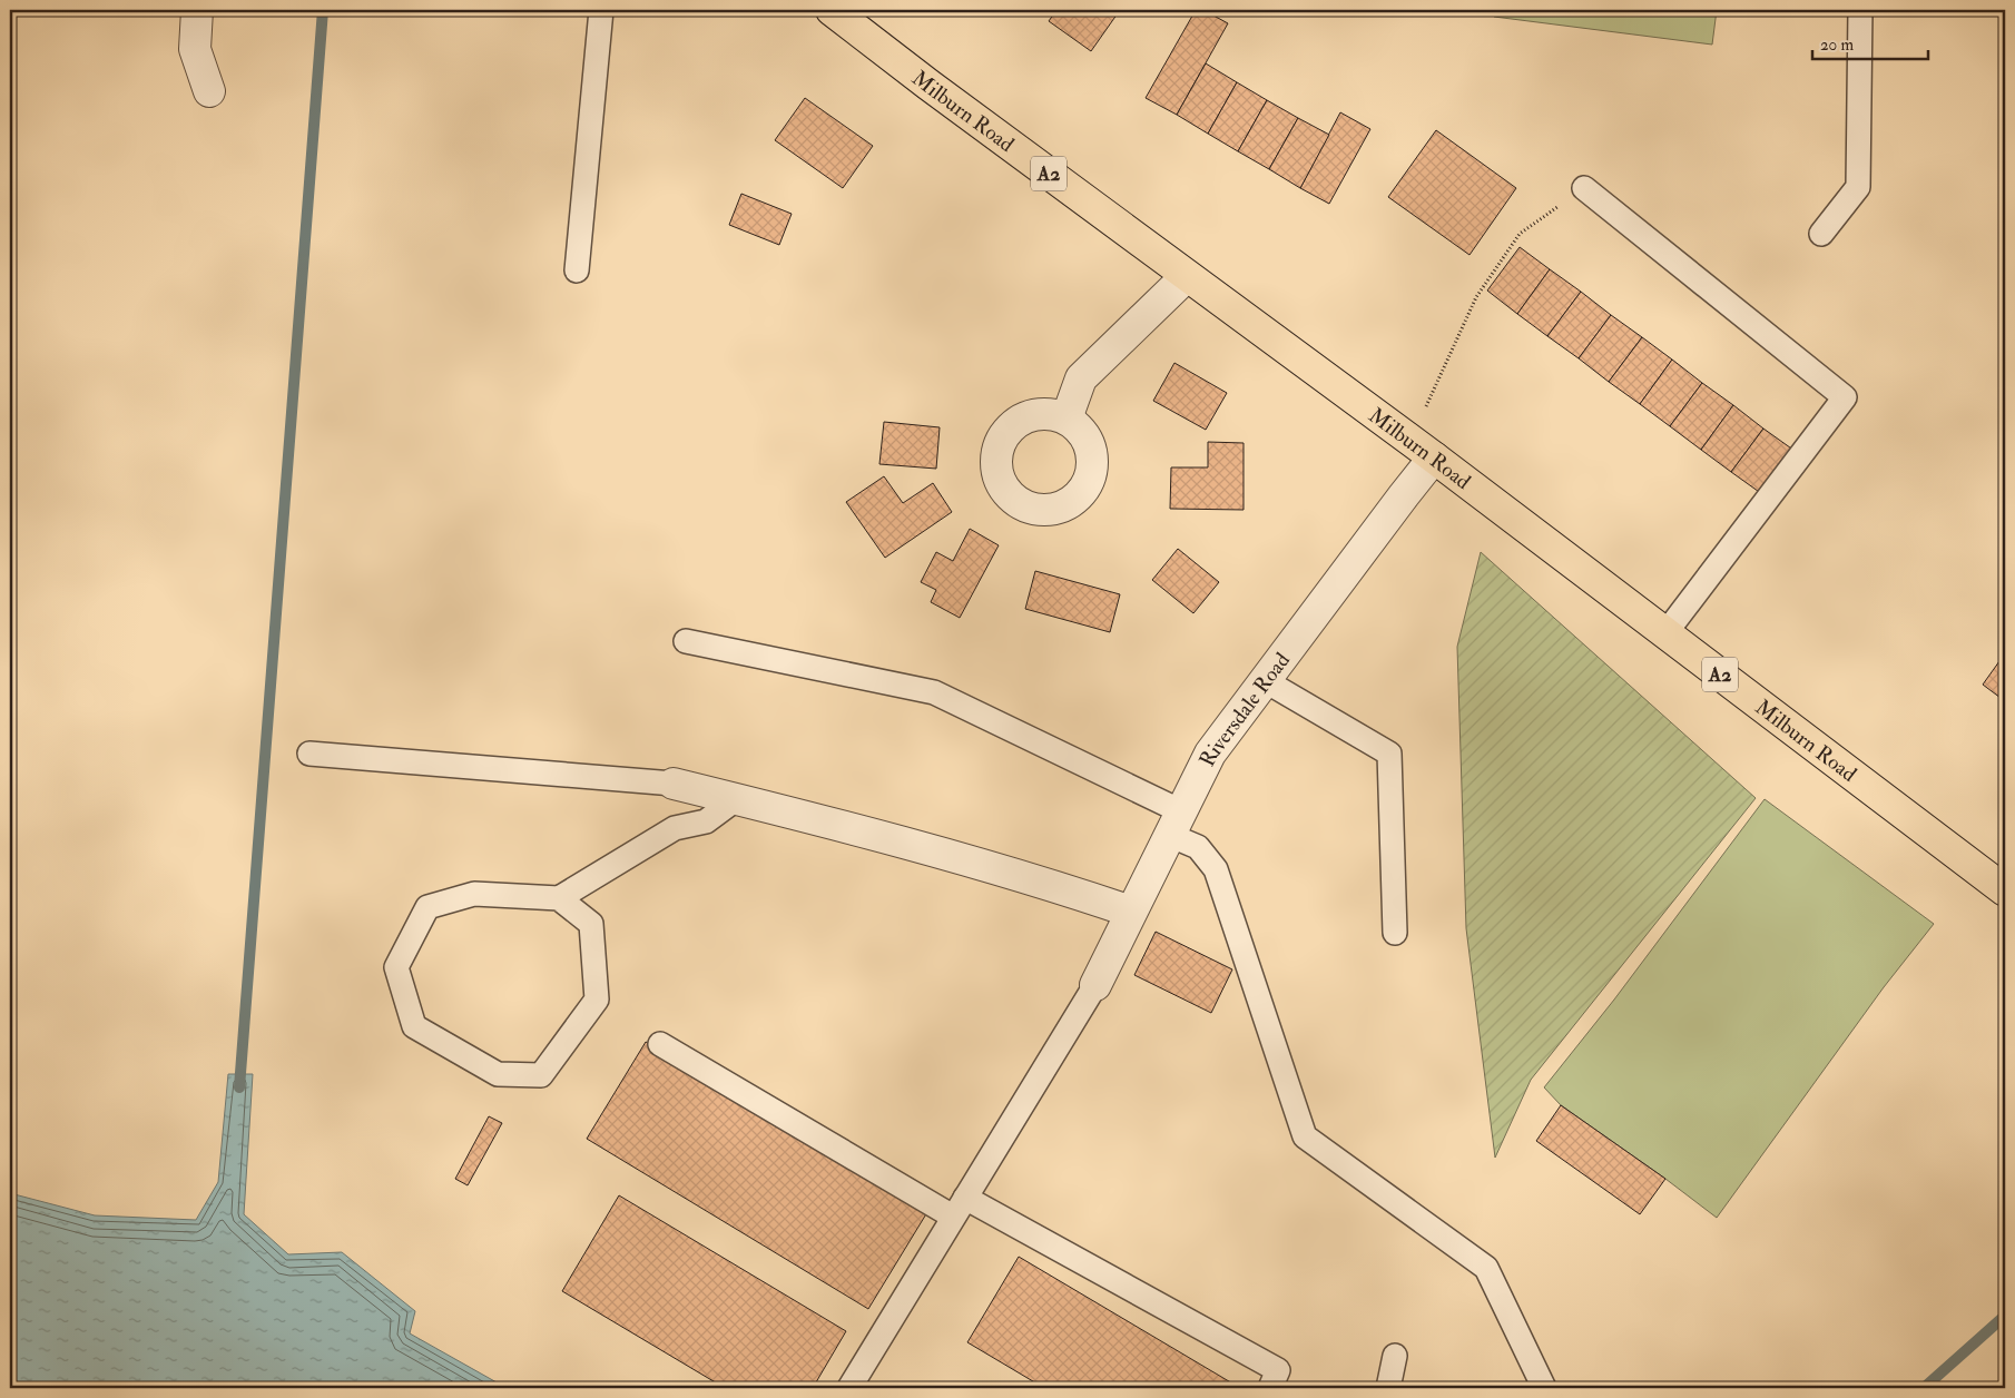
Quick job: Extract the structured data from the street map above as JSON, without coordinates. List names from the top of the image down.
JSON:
{
  "streets": {
    "main road": ["Milburn Road", "A2"],
    "street": ["Riversdale Road"]
  },
  "crossings": [
    ["Milburn Road", "Riversdale Road"]
  ],
  "scale_bar": "20 m"
}
